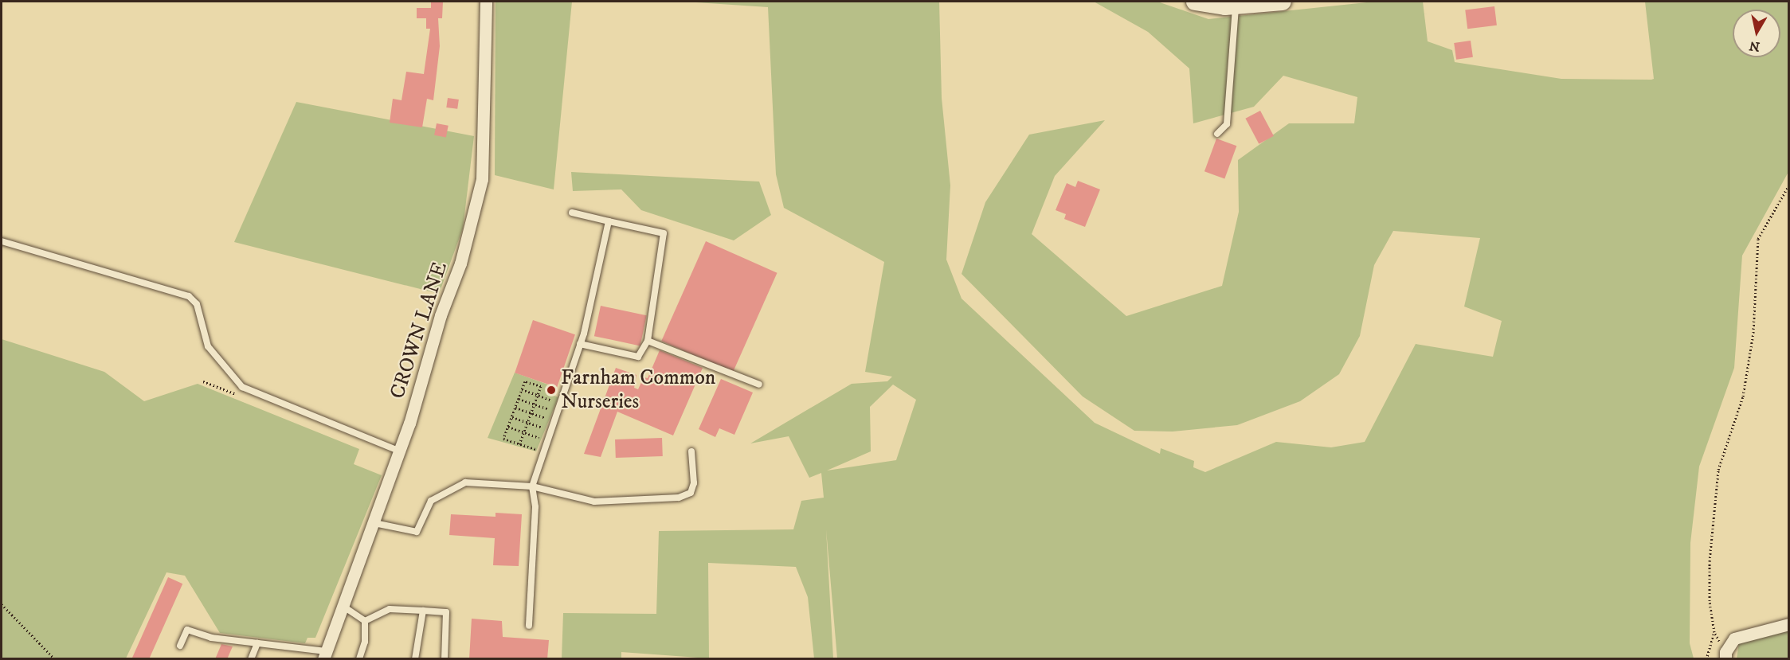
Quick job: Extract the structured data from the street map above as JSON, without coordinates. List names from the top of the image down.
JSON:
{
  "streets": {
    "street": ["CROWN LANE"]
  },
  "places": ["Farnham Common Nurseries"],
  "north": "bottom"
}
